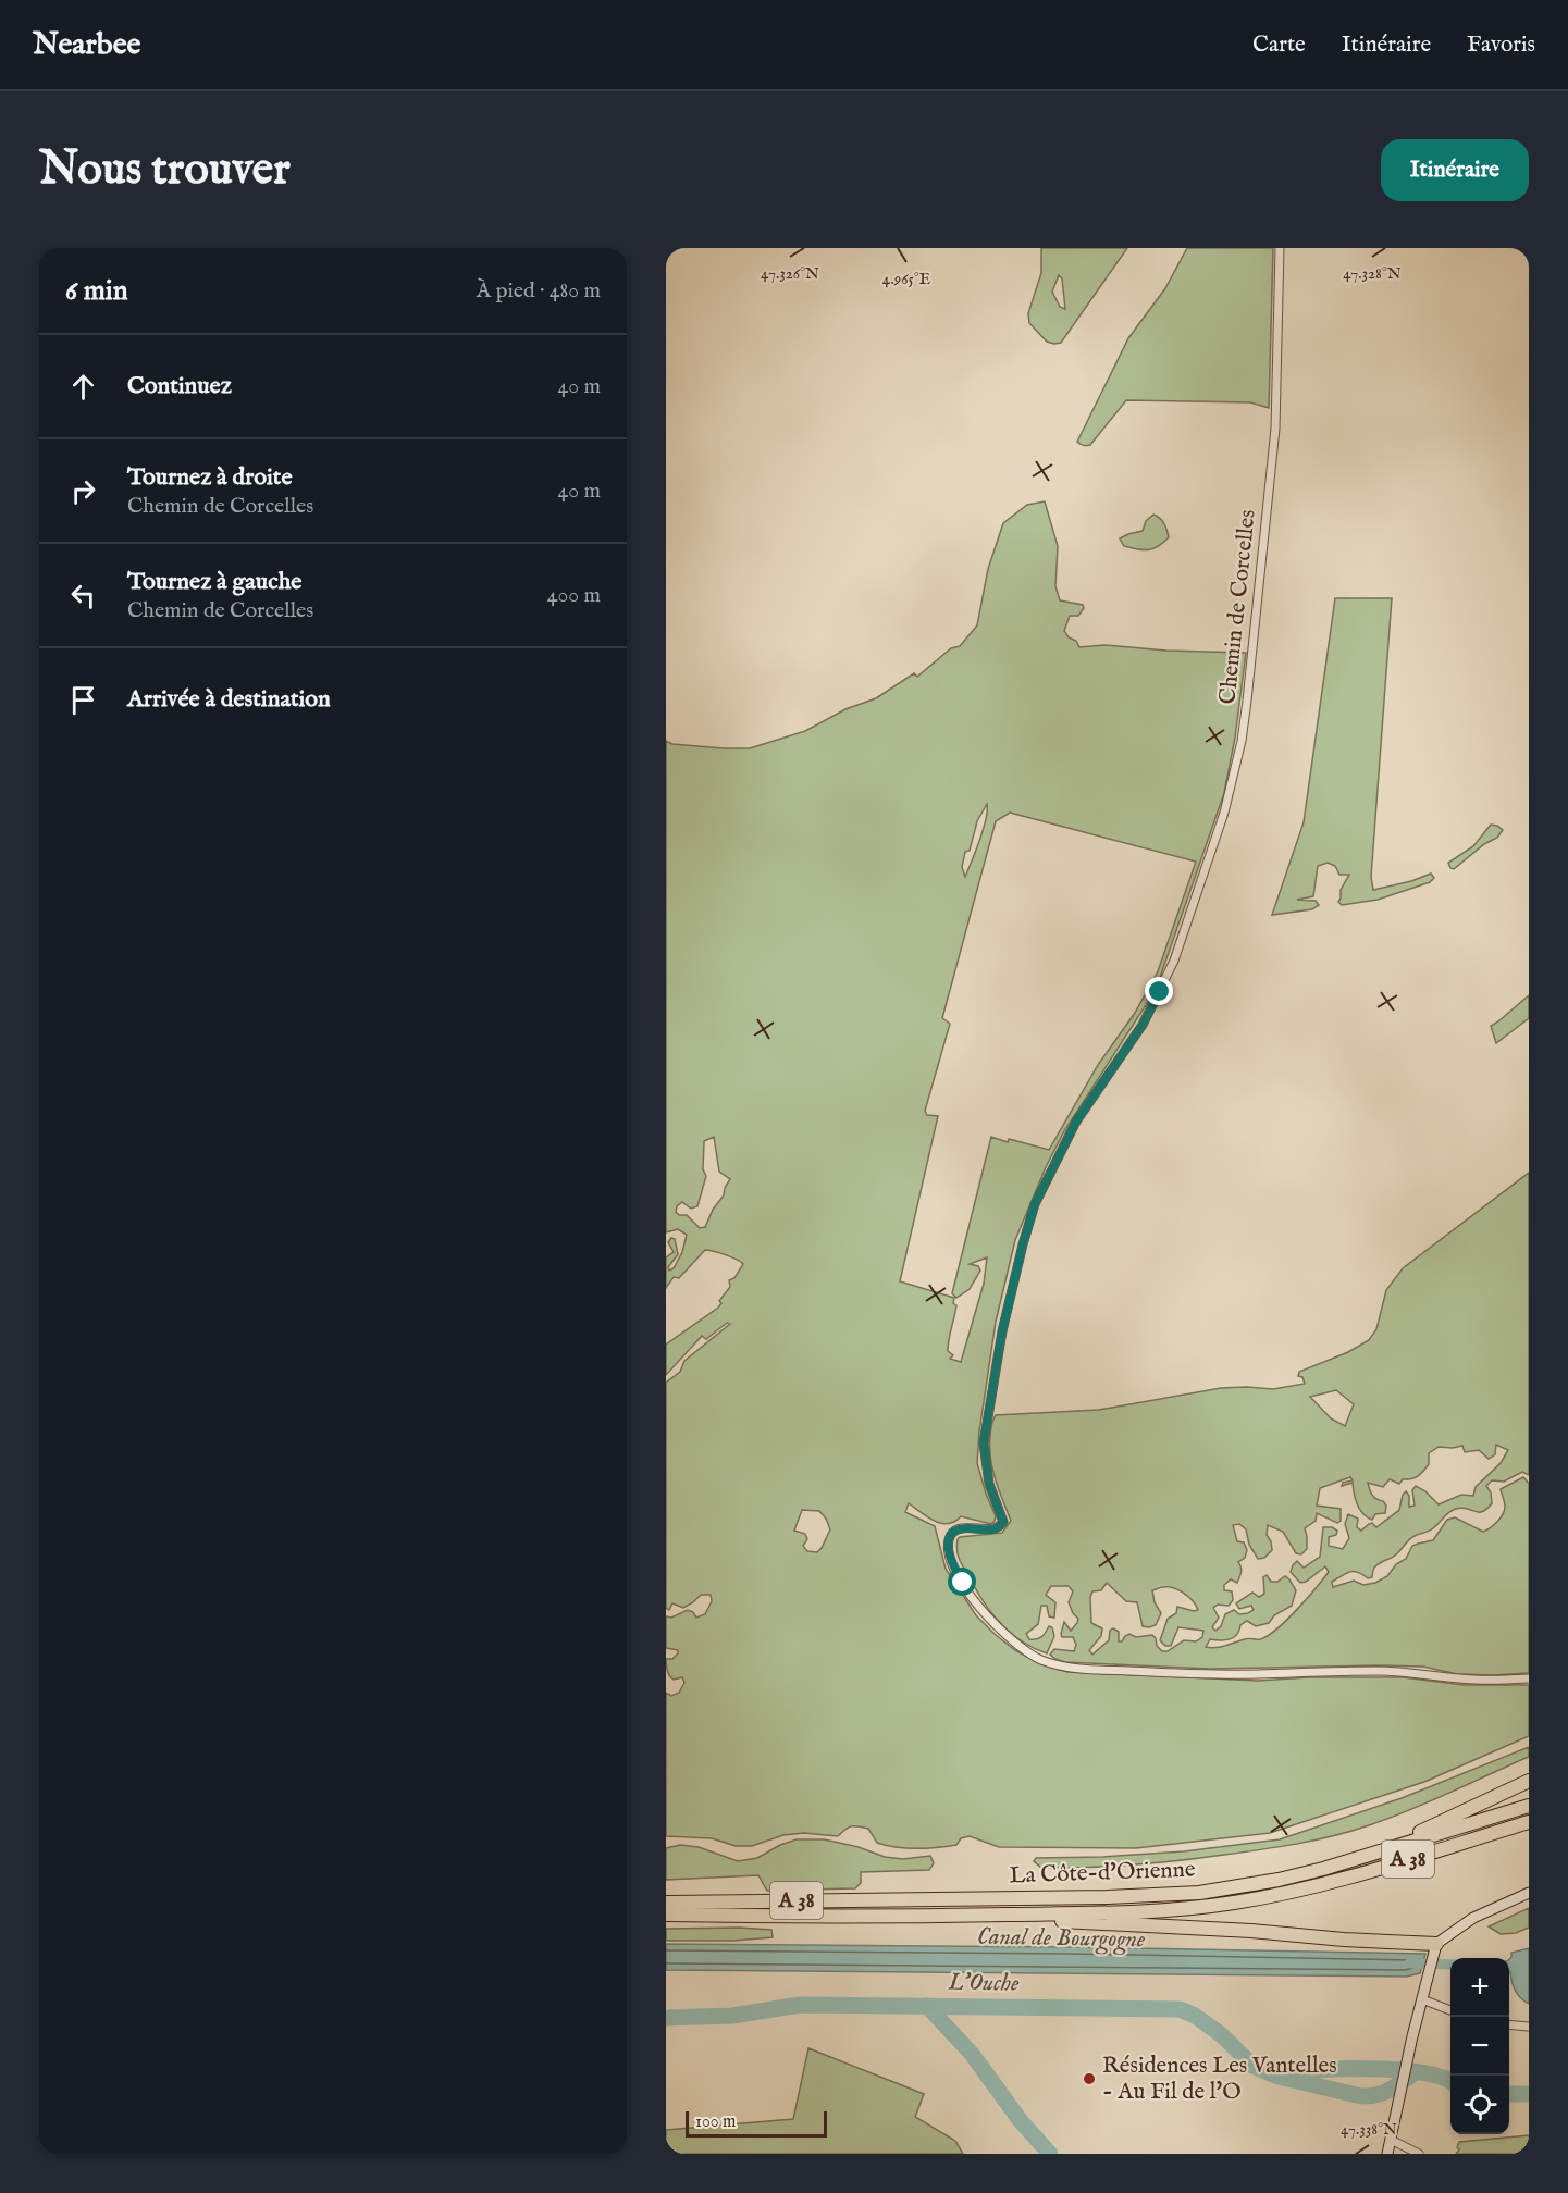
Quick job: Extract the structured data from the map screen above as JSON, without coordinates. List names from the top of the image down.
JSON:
{
  "streets": {
    "highway": ["A 38", "La Côte-d'Orienne"],
    "street": ["Chemin de Corcelles"]
  },
  "water": ["Canal de Bourgogne", "L'Ouche"],
  "places": ["Résidences Les Vantelles - Au Fil de l'O"],
  "scale_bar": "100 m",
  "page": {
    "header": "Nearbee",
    "nav": ["Carte", "Itinéraire", "Favoris"],
    "buttons": "Itinéraire",
    "title": "Nous trouver",
    "heading": ["6 min", "À pied · 480 m"],
    "list": [
      ["Continuez", "40 m"],
      ["Tournez à droite", "Chemin de Corcelles", "40 m"],
      ["Tournez à gauche", "Chemin de Corcelles", "400 m"],
      "Arrivée à destination"
    ],
    "map_buttons": ["+", "−"],
    "scale": "100 m"
  },
  "coordinates": [
    "47.326°N",
    "47.328°N",
    "4.965°E",
    "47.338°N"
  ]
}
